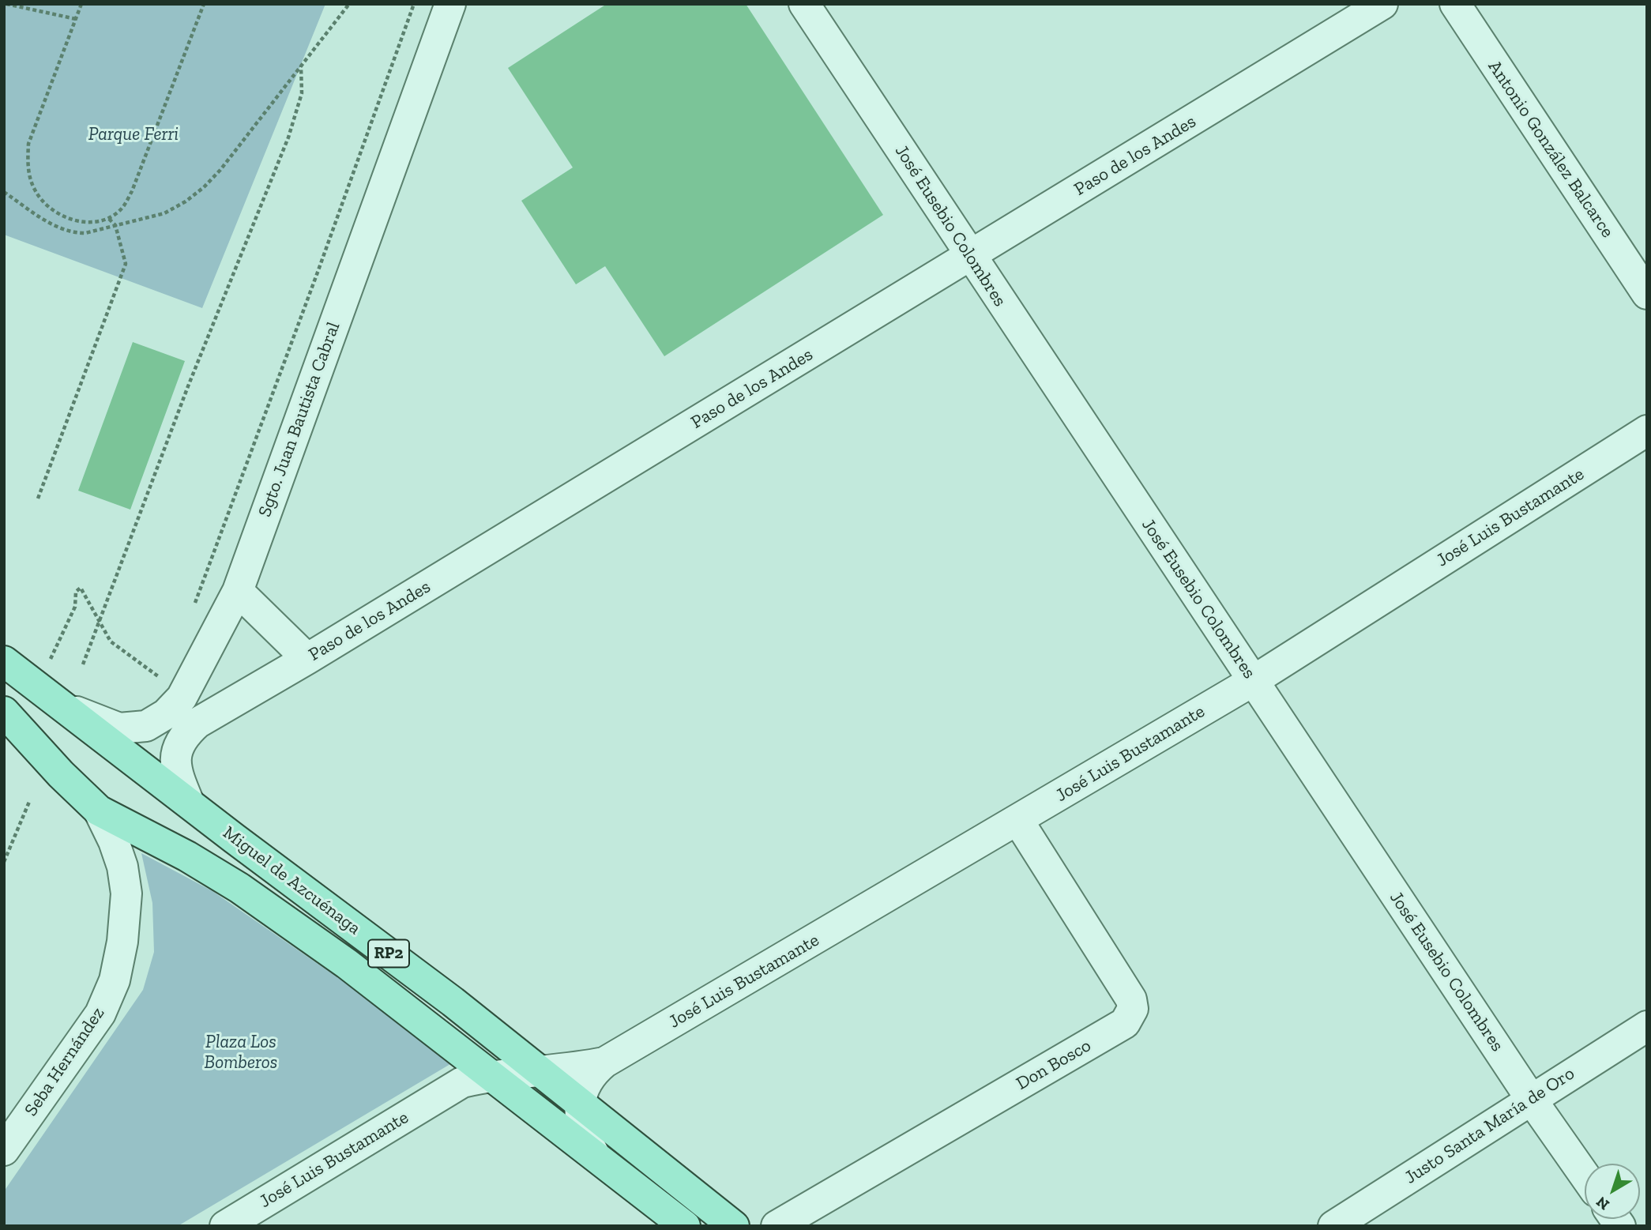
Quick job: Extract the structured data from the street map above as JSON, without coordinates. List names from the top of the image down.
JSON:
{
  "streets": {
    "main road": ["Miguel de Azcuénaga", "RP2"],
    "street": [
      "Antonio González Balcarce",
      "Paso de los Andes",
      "José Eusebio Colombres",
      "Sgto. Juan Bautista Cabral",
      "José Luis Bustamante",
      "Seba Hernández",
      "Don Bosco",
      "Justo Santa María de Oro"
    ]
  },
  "crossings": [
    ["Paso de los Andes", "José Eusebio Colombres"],
    ["Paso de los Andes", "Miguel de Azcuénaga"],
    ["José Eusebio Colombres", "José Luis Bustamante"],
    ["José Eusebio Colombres", "Justo Santa María de Oro"],
    ["Sgto. Juan Bautista Cabral", "Miguel de Azcuénaga"],
    ["José Luis Bustamante", "Miguel de Azcuénaga"],
    ["José Luis Bustamante", "Don Bosco"],
    ["Miguel de Azcuénaga", "Seba Hernández"]
  ],
  "parks": ["Parque Ferri", "Plaza Los Bomberos"],
  "north": "bottom left"
}
